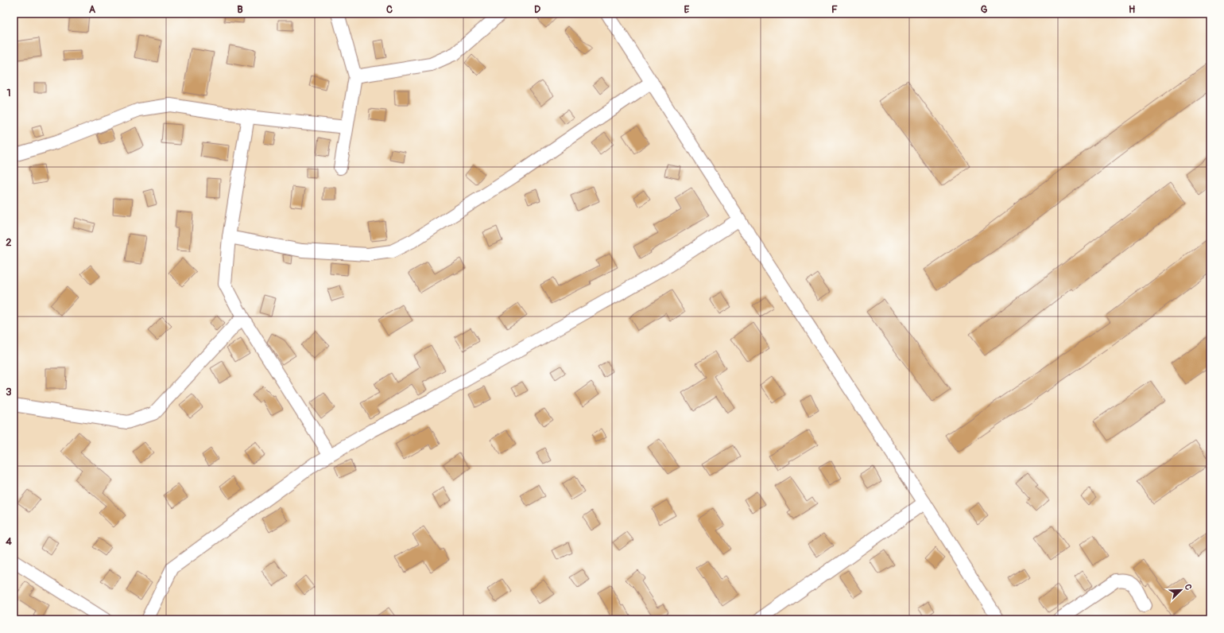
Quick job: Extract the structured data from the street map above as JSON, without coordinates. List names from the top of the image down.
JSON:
{
  "north": "top right",
  "grid": {
    "columns": [
      "A",
      "B",
      "C",
      "D",
      "E",
      "F",
      "G",
      "H"
    ],
    "rows": [
      "1",
      "2",
      "3",
      "4"
    ]
  }
}
